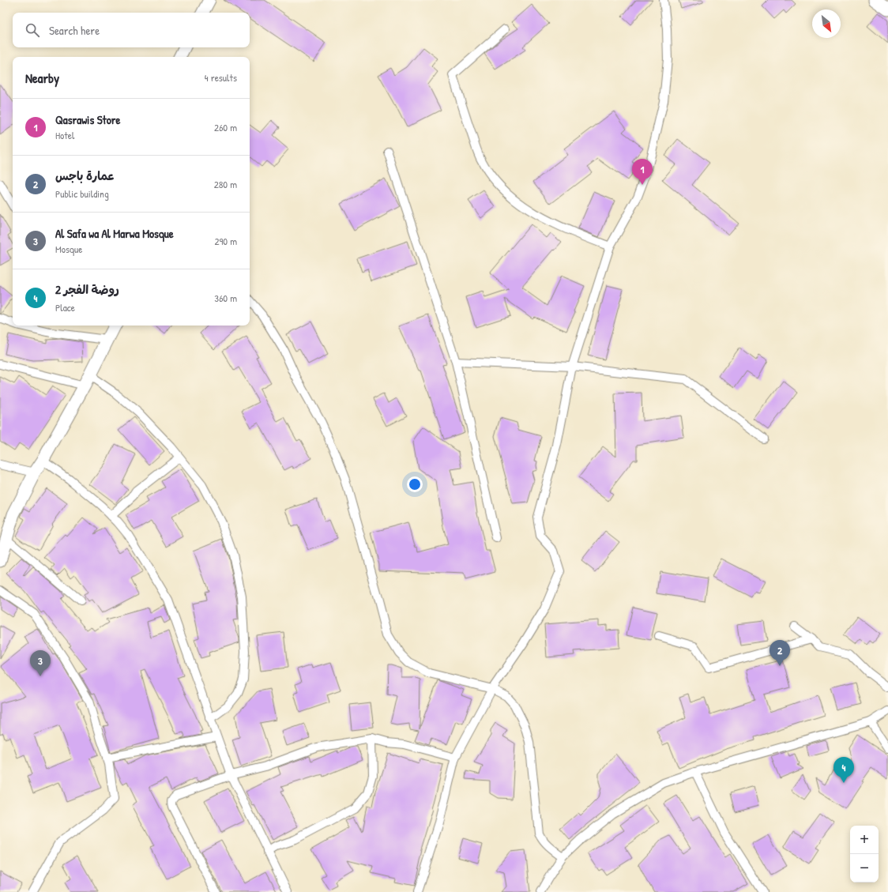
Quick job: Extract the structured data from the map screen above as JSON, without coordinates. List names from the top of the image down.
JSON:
{
  "north": "bottom right",
  "page": {
    "search": "Search here",
    "heading": ["Nearby", "4 results"],
    "list": [
      {
        "mark": "1",
        "name": "Qasrawis Store",
        "note": "Hotel",
        "value": "260 m"
      },
      {
        "mark": "2",
        "name": "عمارة باجس",
        "note": "Public building",
        "value": "280 m"
      },
      {
        "mark": "3",
        "name": "Al Safa wa Al Marwa Mosque",
        "note": "Mosque",
        "value": "290 m"
      },
      {
        "mark": "4",
        "name": "روضة الفجر 2",
        "note": "Place",
        "value": "360 m"
      }
    ],
    "pins": [
      "1",
      "2",
      "3",
      "4"
    ],
    "map_buttons": ["+", "−"]
  }
}
